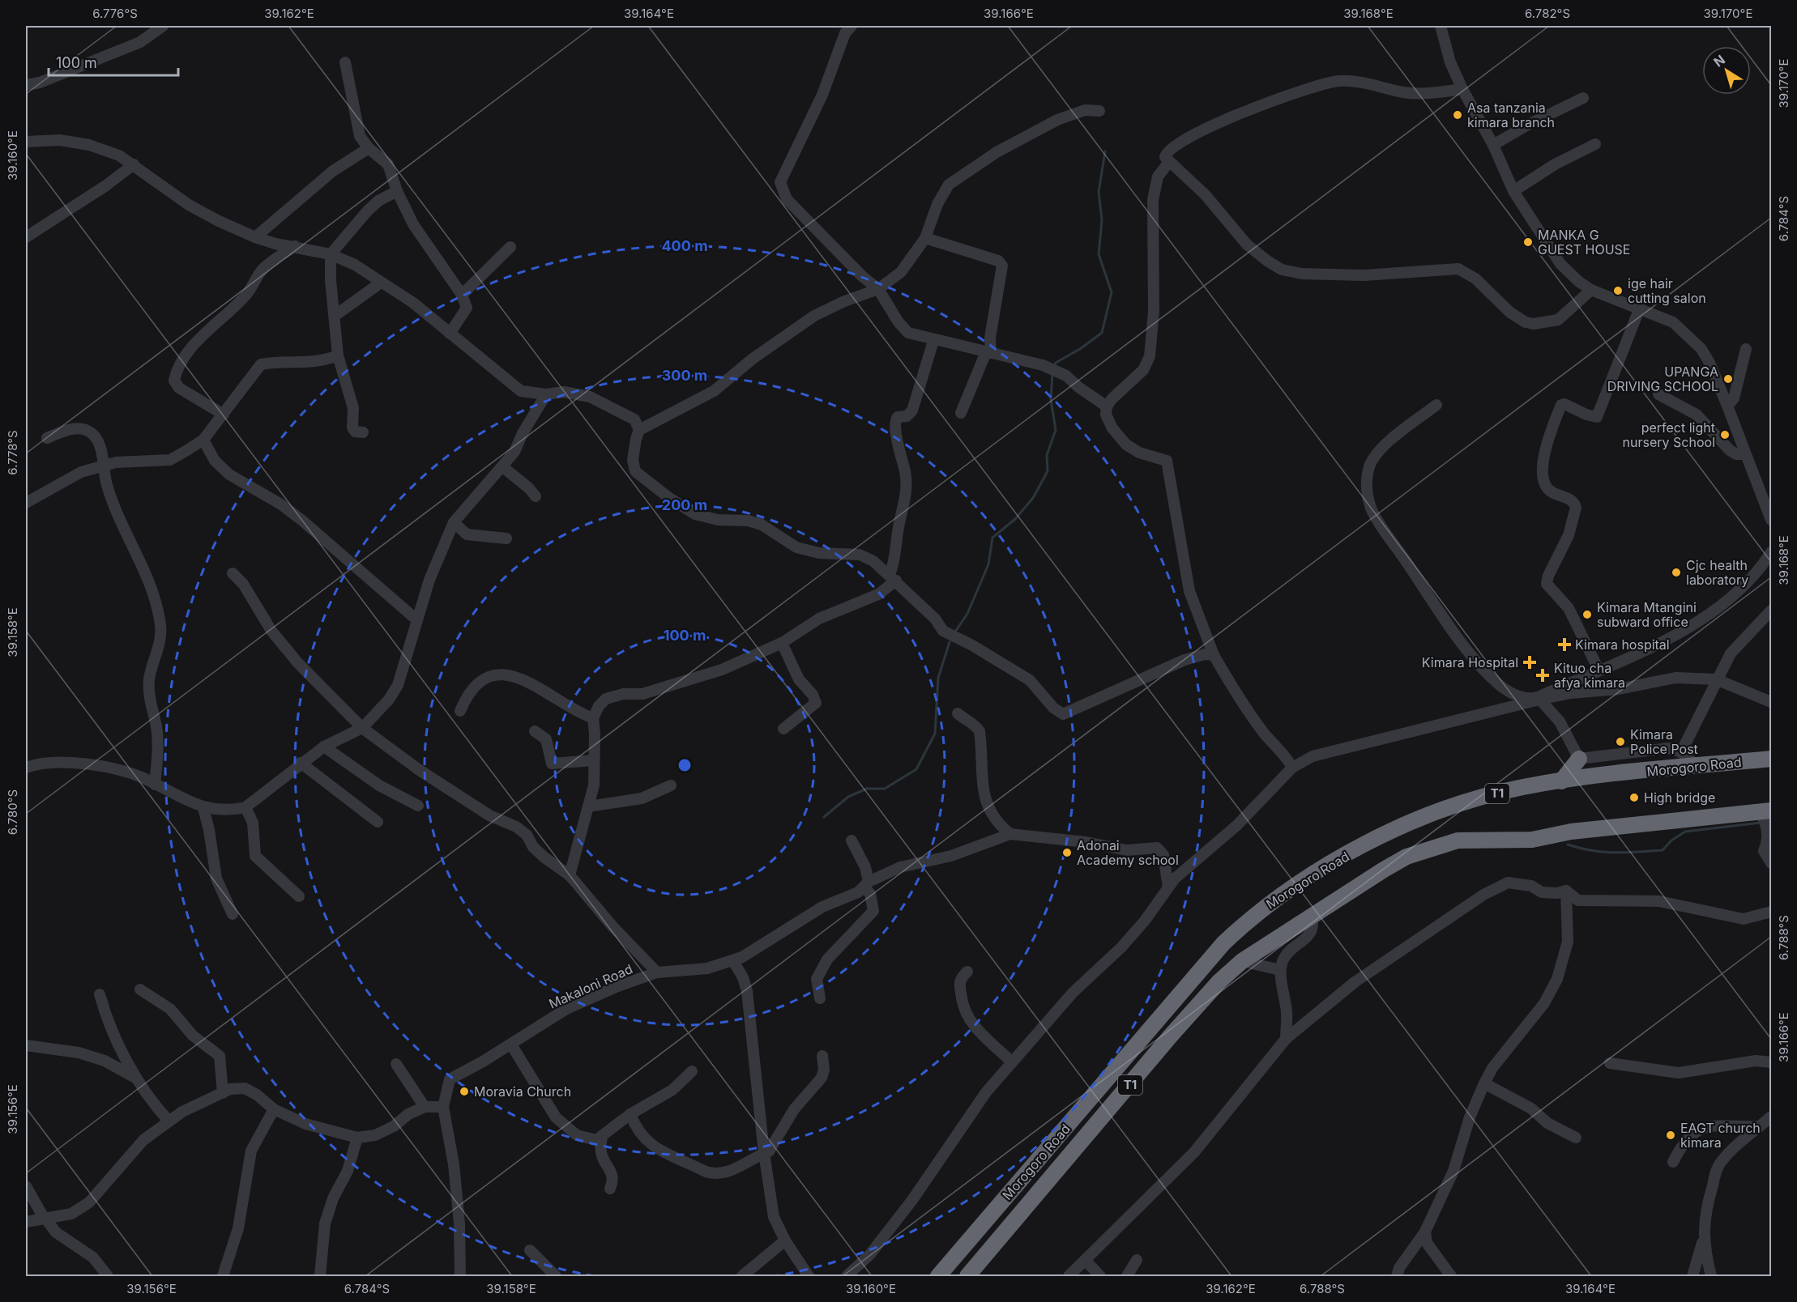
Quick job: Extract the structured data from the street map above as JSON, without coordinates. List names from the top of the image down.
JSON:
{
  "streets": {
    "highway": ["Morogoro Road", "T1"],
    "street": ["Makaloni Road"]
  },
  "places": {
    "other": [
      "Asa tanzania kimara branch",
      "MANKA G GUEST HOUSE",
      "ige hair cutting salon",
      "UPANGA DRIVING SCHOOL",
      "perfect light nursery School",
      "Cjc health laboratory",
      "Kimara Mtangini subward office",
      "Kimara Police Post",
      "High bridge",
      "Adonai Academy school",
      "Moravia Church",
      "EAGT church kimara"
    ],
    "health": ["Kimara hospital", "Kimara Hospital", "Kituo cha afya kimara"]
  },
  "scale_bar": "100 m",
  "north": "top left",
  "coordinates": [
    "6.776°S",
    "39.162°E",
    "39.164°E",
    "39.166°E",
    "39.168°E",
    "6.782°S",
    "39.170°E",
    "39.160°E",
    "6.784°S",
    "6.778°S",
    "39.158°E",
    "6.780°S",
    "6.788°S",
    "39.156°E"
  ],
  "rings": [
    "400 m",
    "300 m",
    "200 m",
    "100 m"
  ]
}
